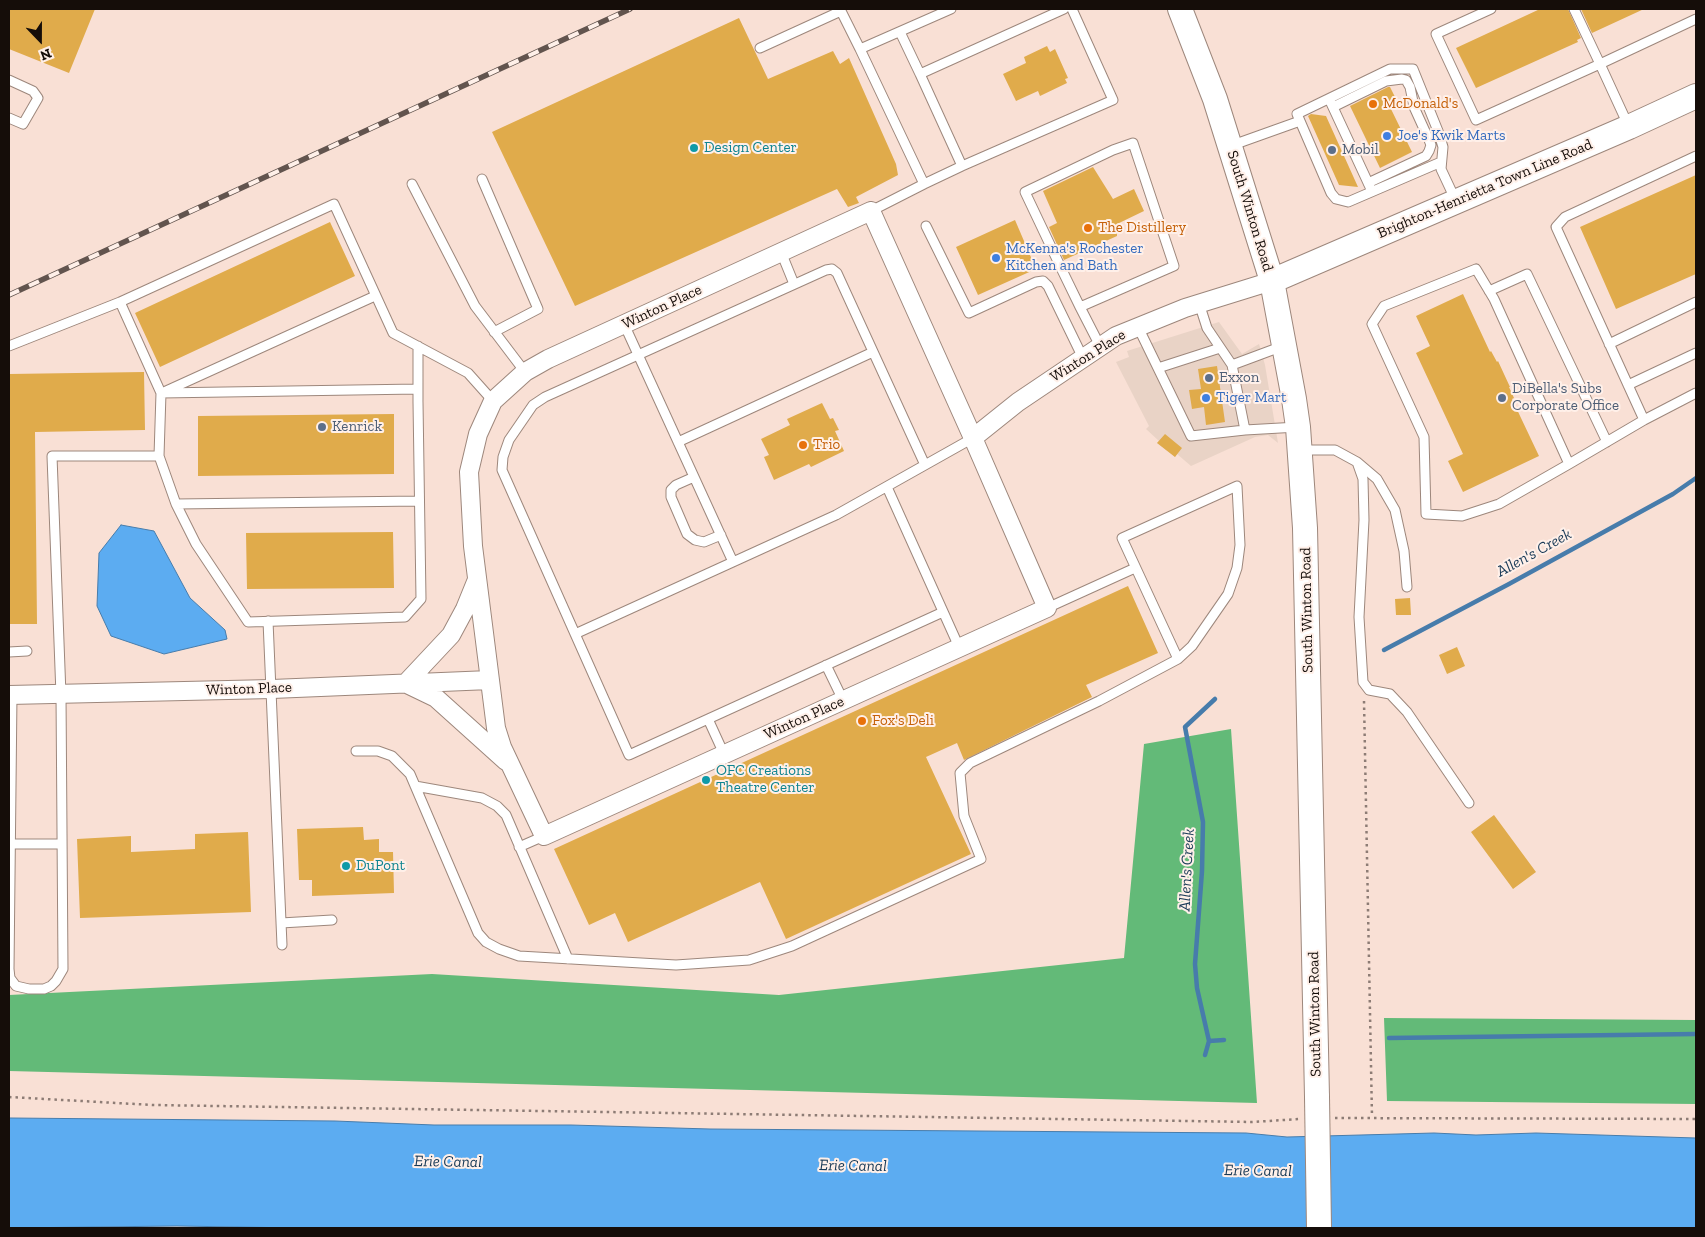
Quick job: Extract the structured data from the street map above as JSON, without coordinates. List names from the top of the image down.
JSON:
{
  "streets": {
    "main road": ["Brighton-Henrietta Town Line Road", "South Winton Road"],
    "street": ["Winton Place"]
  },
  "crossings": [
    ["Brighton-Henrietta Town Line Road", "South Winton Road"],
    ["Brighton-Henrietta Town Line Road", "Winton Place"],
    ["South Winton Road", "Winton Place"]
  ],
  "water": ["Allen's Creek", "Erie Canal"],
  "places": [
    "McDonald's",
    "Joe's Kwik Marts",
    "Design Center",
    "Mobil",
    "The Distillery",
    "McKenna's Rochester Kitchen and Bath",
    "Exxon",
    "Tiger Mart",
    "DiBella's Subs Corporate Office",
    "Kenrick",
    "Trio",
    "Fox's Deli",
    "OFC Creations Theatre Center",
    "DuPont"
  ],
  "north": "bottom"
}
